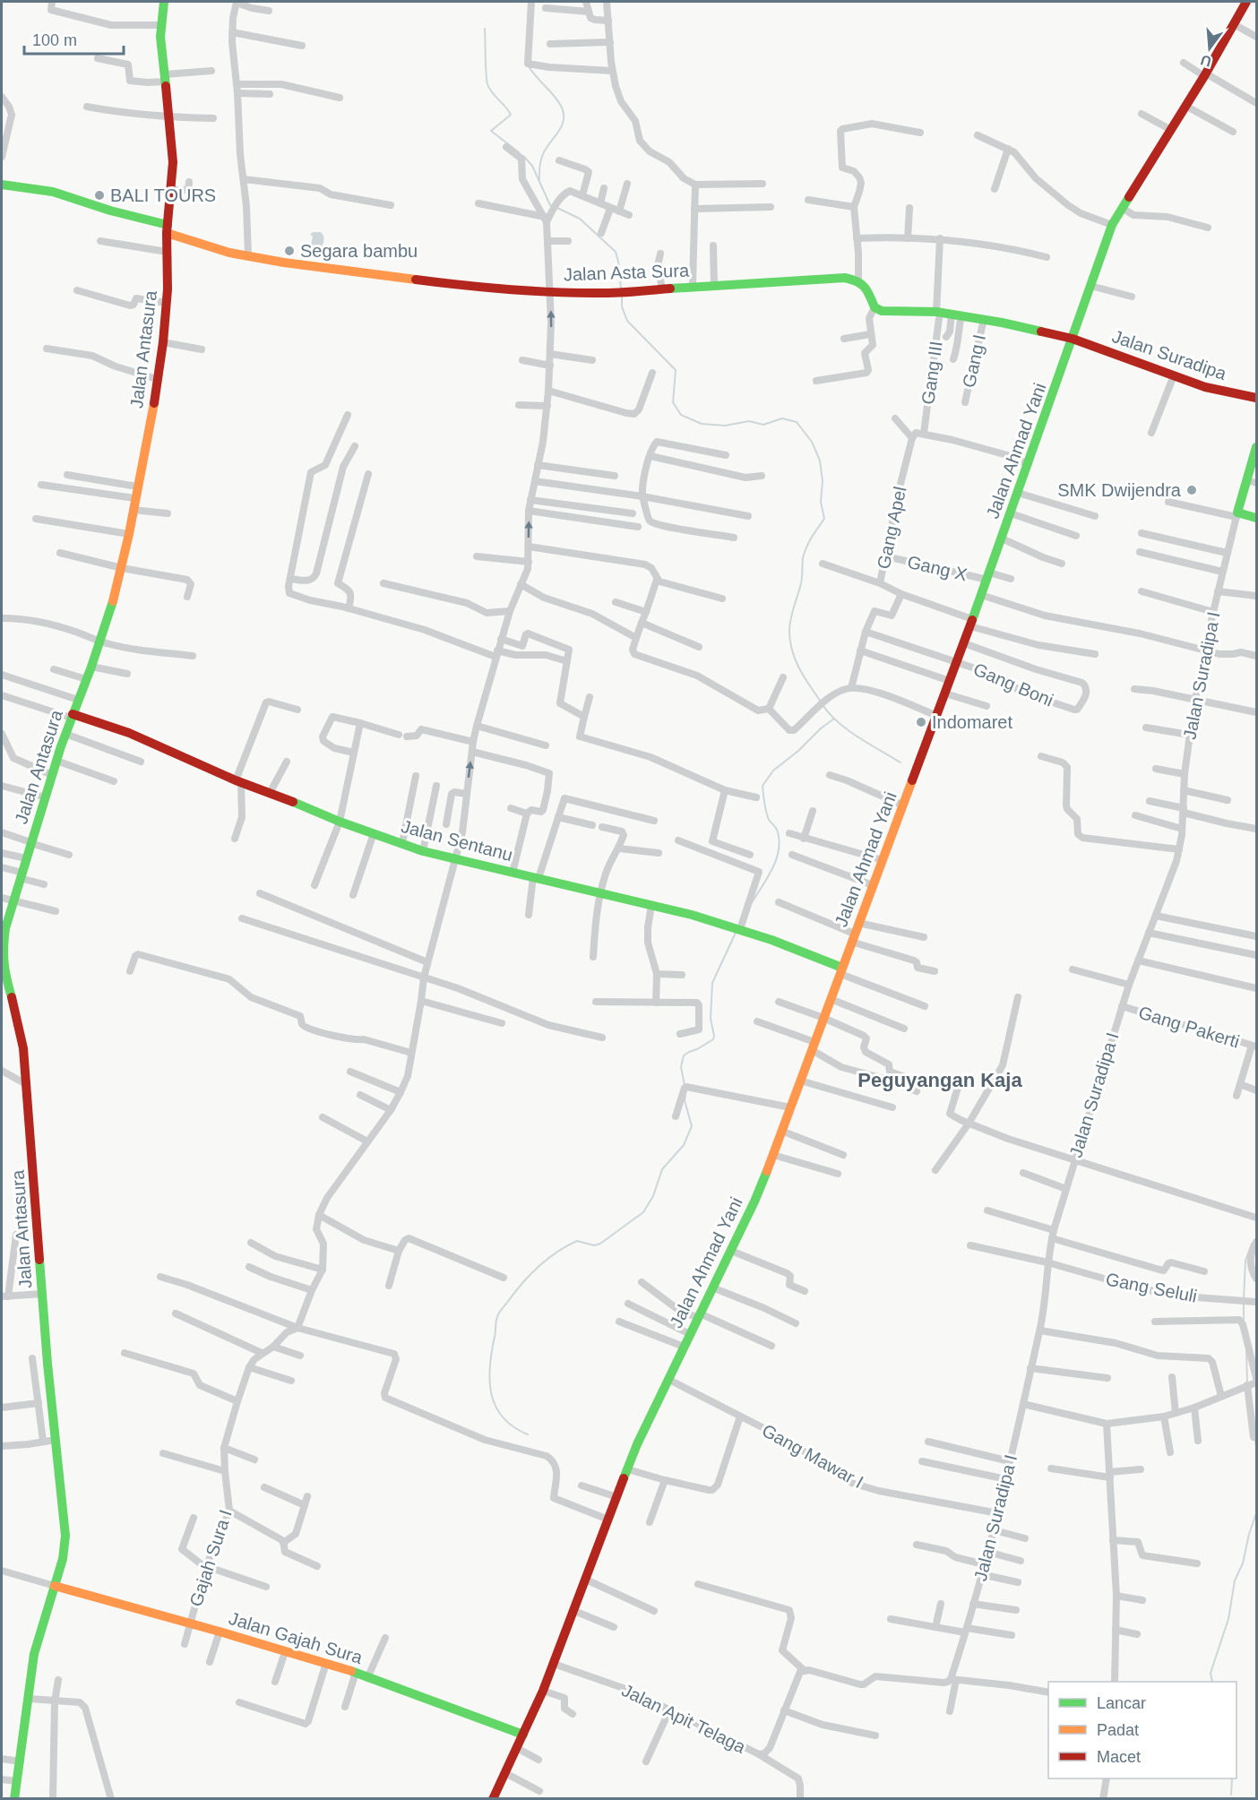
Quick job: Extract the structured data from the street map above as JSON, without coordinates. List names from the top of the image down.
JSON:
{
  "streets": {
    "main road": [
      "Jalan Asta Sura",
      "Jalan Antasura",
      "Jalan Suradipa",
      "Jalan Ahmad Yani",
      "Jalan Sentanu",
      "Jalan Gajah Sura"
    ],
    "street": [
      "Gang I",
      "Gang III",
      "Gang Apel",
      "Gang X",
      "Jalan Suradipa I",
      "Gang Boni",
      "Gang Pakerti",
      "Gang Seluli",
      "Gang Mawar I",
      "Gajah Sura I",
      "Jalan Apit Telaga"
    ]
  },
  "crossings": [
    ["Jalan Asta Sura", "Jalan Antasura"],
    ["Jalan Antasura", "Jalan Sentanu"],
    ["Jalan Antasura", "Jalan Gajah Sura"],
    ["Jalan Suradipa", "Jalan Ahmad Yani"],
    ["Jalan Ahmad Yani", "Gang Apel"],
    ["Jalan Ahmad Yani", "Gang X"],
    ["Jalan Ahmad Yani", "Gang Boni"],
    ["Jalan Ahmad Yani", "Jalan Sentanu"],
    ["Jalan Ahmad Yani", "Gang Mawar I"],
    ["Jalan Ahmad Yani", "Jalan Gajah Sura"],
    ["Jalan Ahmad Yani", "Jalan Apit Telaga"],
    ["Gang Apel", "Gang X"],
    ["Jalan Suradipa I", "Gang Pakerti"],
    ["Jalan Suradipa I", "Gang Seluli"],
    ["Jalan Suradipa I", "Gang Mawar I"],
    ["Gajah Sura I", "Jalan Gajah Sura"]
  ],
  "districts": ["Peguyangan Kaja"],
  "places": [
    "BALI TOURS",
    "Segara bambu",
    "SMK Dwijendra",
    "Indomaret"
  ],
  "legend": ["Lancar", "Padat", "Macet"],
  "scale_bar": "100 m",
  "north": "bottom"
}
